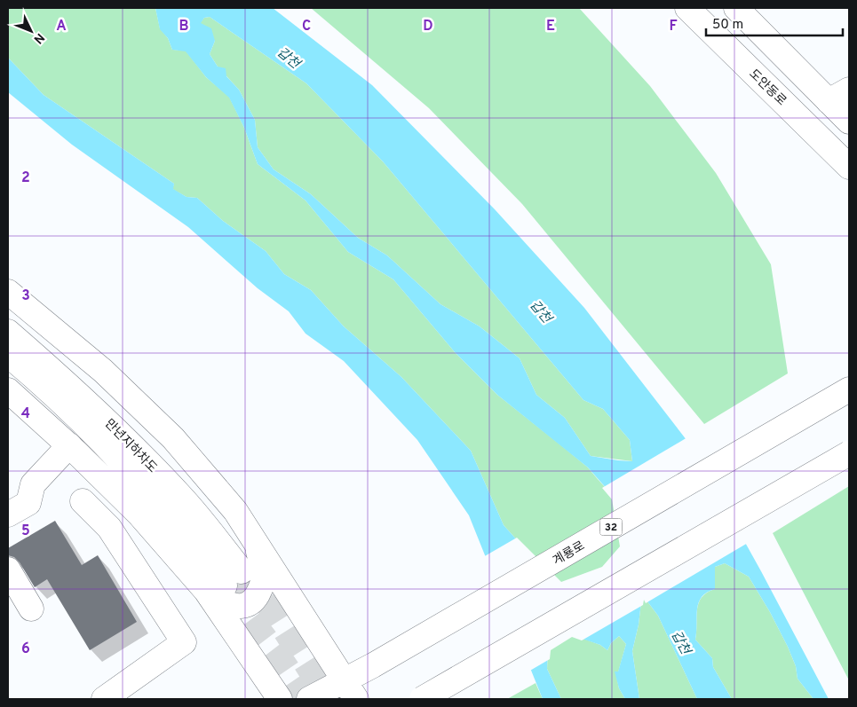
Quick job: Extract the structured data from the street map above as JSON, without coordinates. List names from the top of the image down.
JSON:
{
  "streets": {
    "main road": [
      "도안동로",
      "만년지하차도",
      "32",
      "계룡로"
    ]
  },
  "water": ["갑천"],
  "scale_bar": "50 m",
  "north": "bottom right",
  "grid": {
    "columns": [
      "A",
      "B",
      "C",
      "D",
      "E",
      "F"
    ],
    "rows": [
      "2",
      "3",
      "4",
      "5",
      "6"
    ]
  }
}
